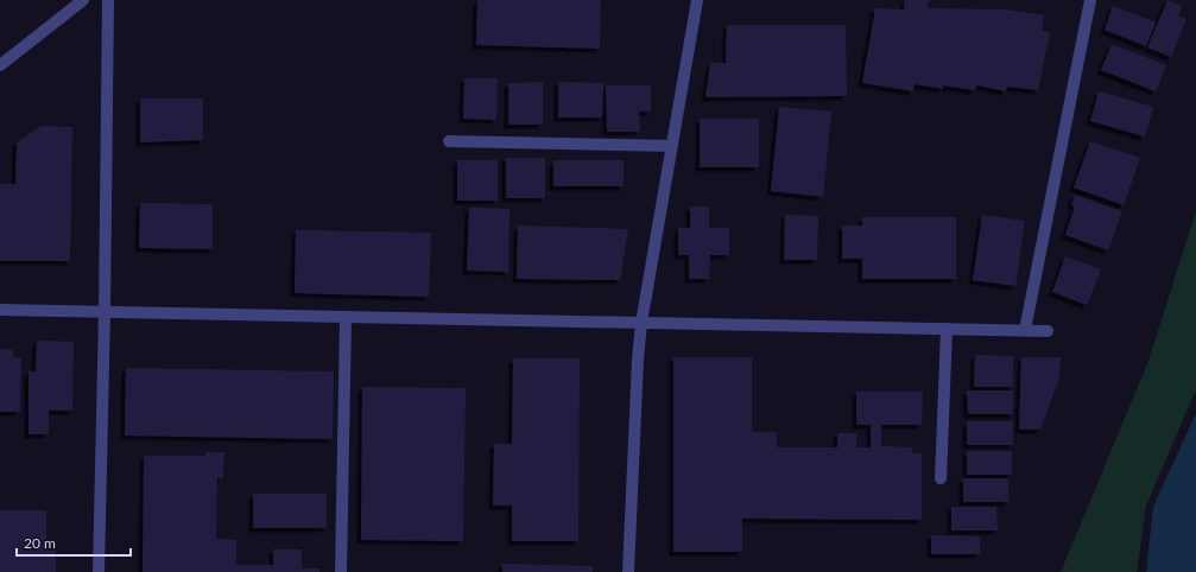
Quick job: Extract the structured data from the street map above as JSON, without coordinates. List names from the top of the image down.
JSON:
{
  "scale_bar": "20 m"
}
